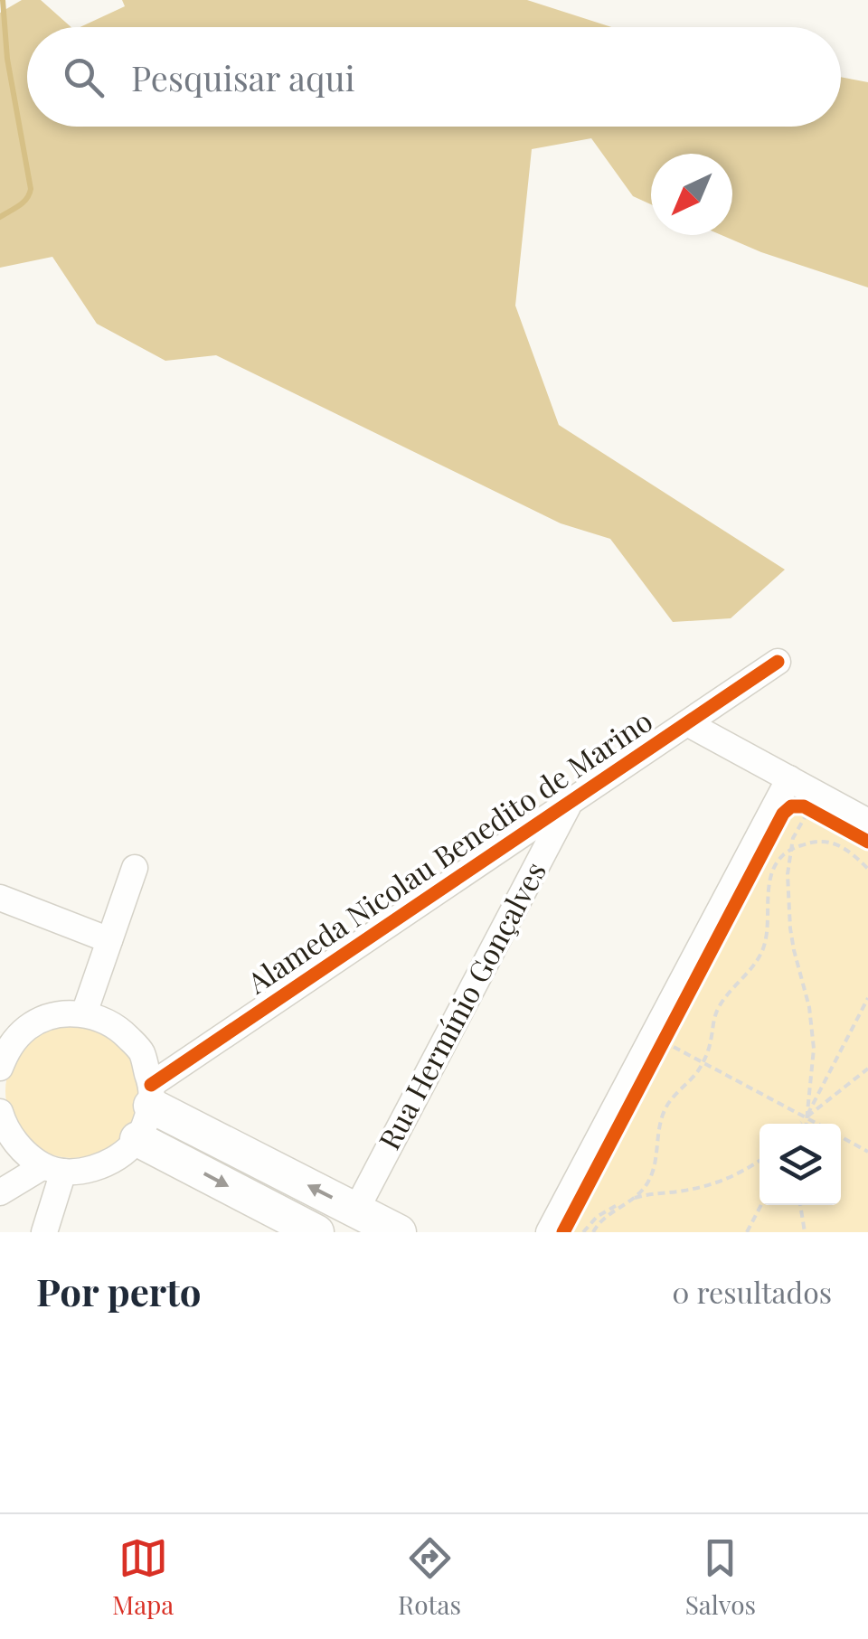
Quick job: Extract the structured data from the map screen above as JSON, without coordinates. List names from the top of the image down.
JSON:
{
  "streets": {
    "street": ["Alameda Nicolau Benedito de Marino", "Rua Hermínio Gonçalves"]
  },
  "crossings": [
    ["Alameda Nicolau Benedito de Marino", "Rua Hermínio Gonçalves"]
  ],
  "north": "bottom left",
  "page": {
    "search": "Pesquisar aqui",
    "heading": ["Por perto", "0 resultados"],
    "nav": ["Mapa", "Rotas", "Salvos"]
  }
}
